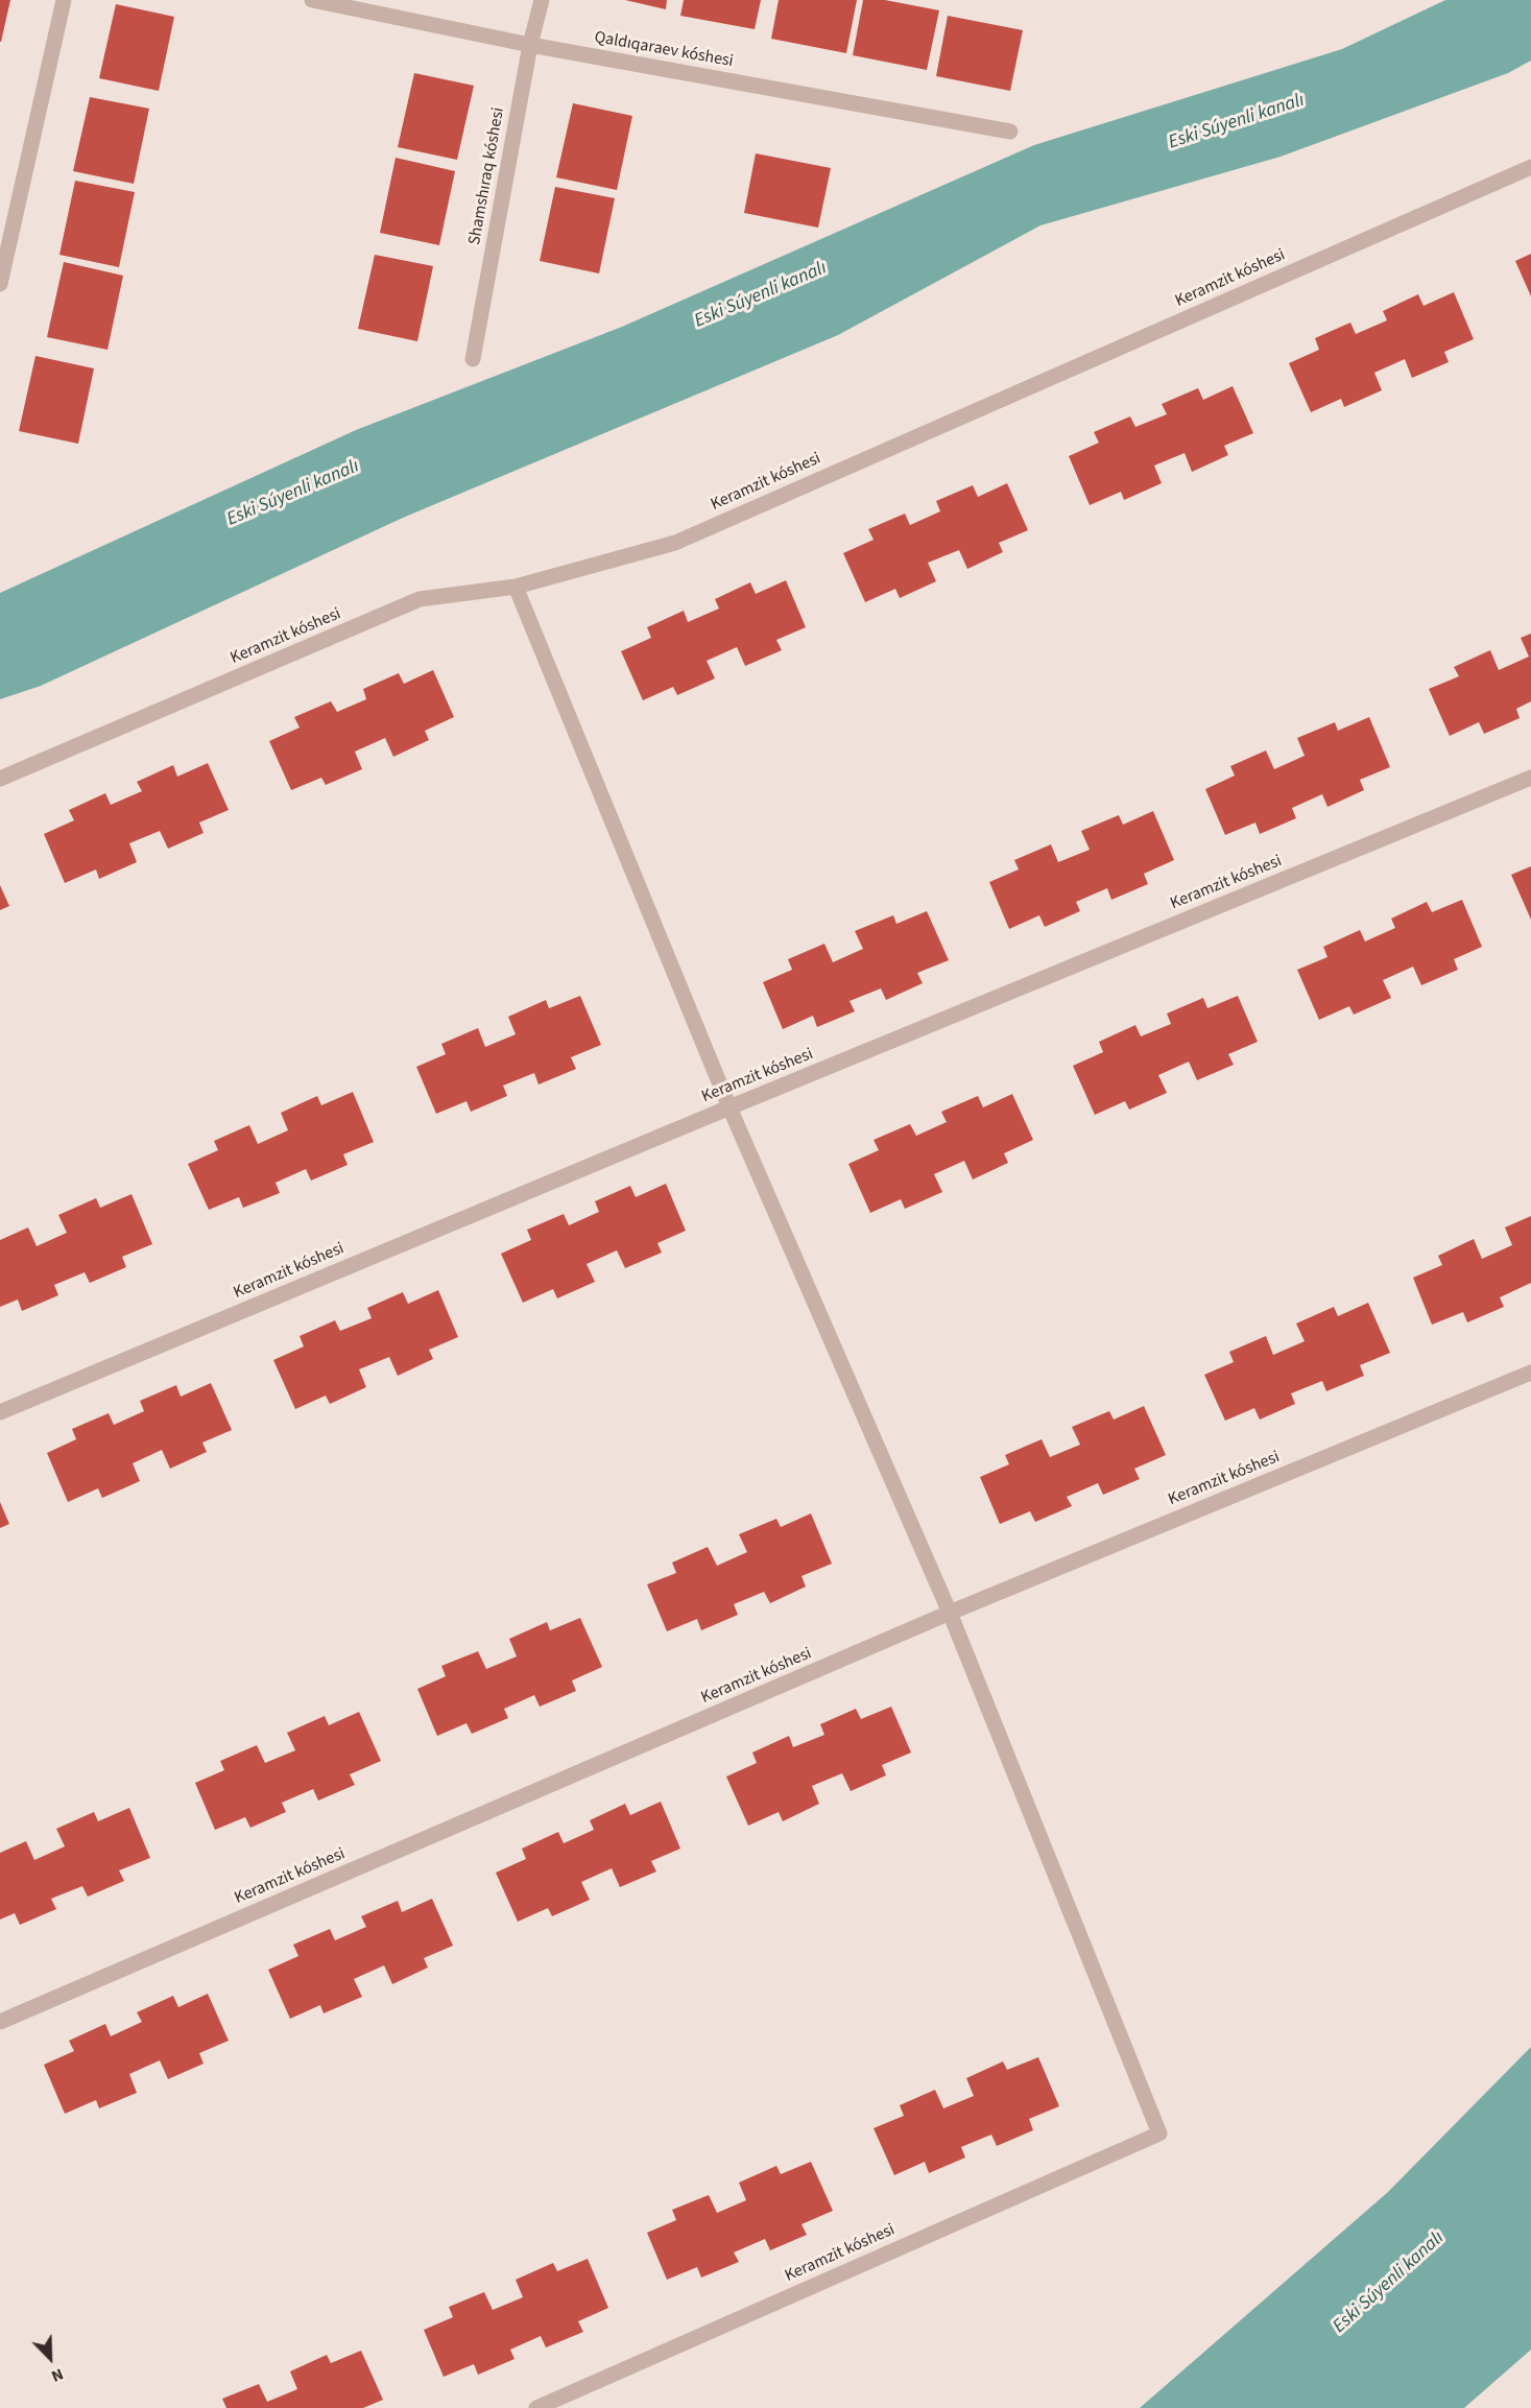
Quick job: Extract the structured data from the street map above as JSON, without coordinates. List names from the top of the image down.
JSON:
{
  "streets": {
    "street": ["Qaldıqaraev kóshesi", "Shamshıraq kóshesi", "Keramzit kóshesi"]
  },
  "crossings": [
    ["Qaldıqaraev kóshesi", "Shamshıraq kóshesi"]
  ],
  "water": ["Eski Súyenli kanalı"],
  "north": "bottom right"
}
